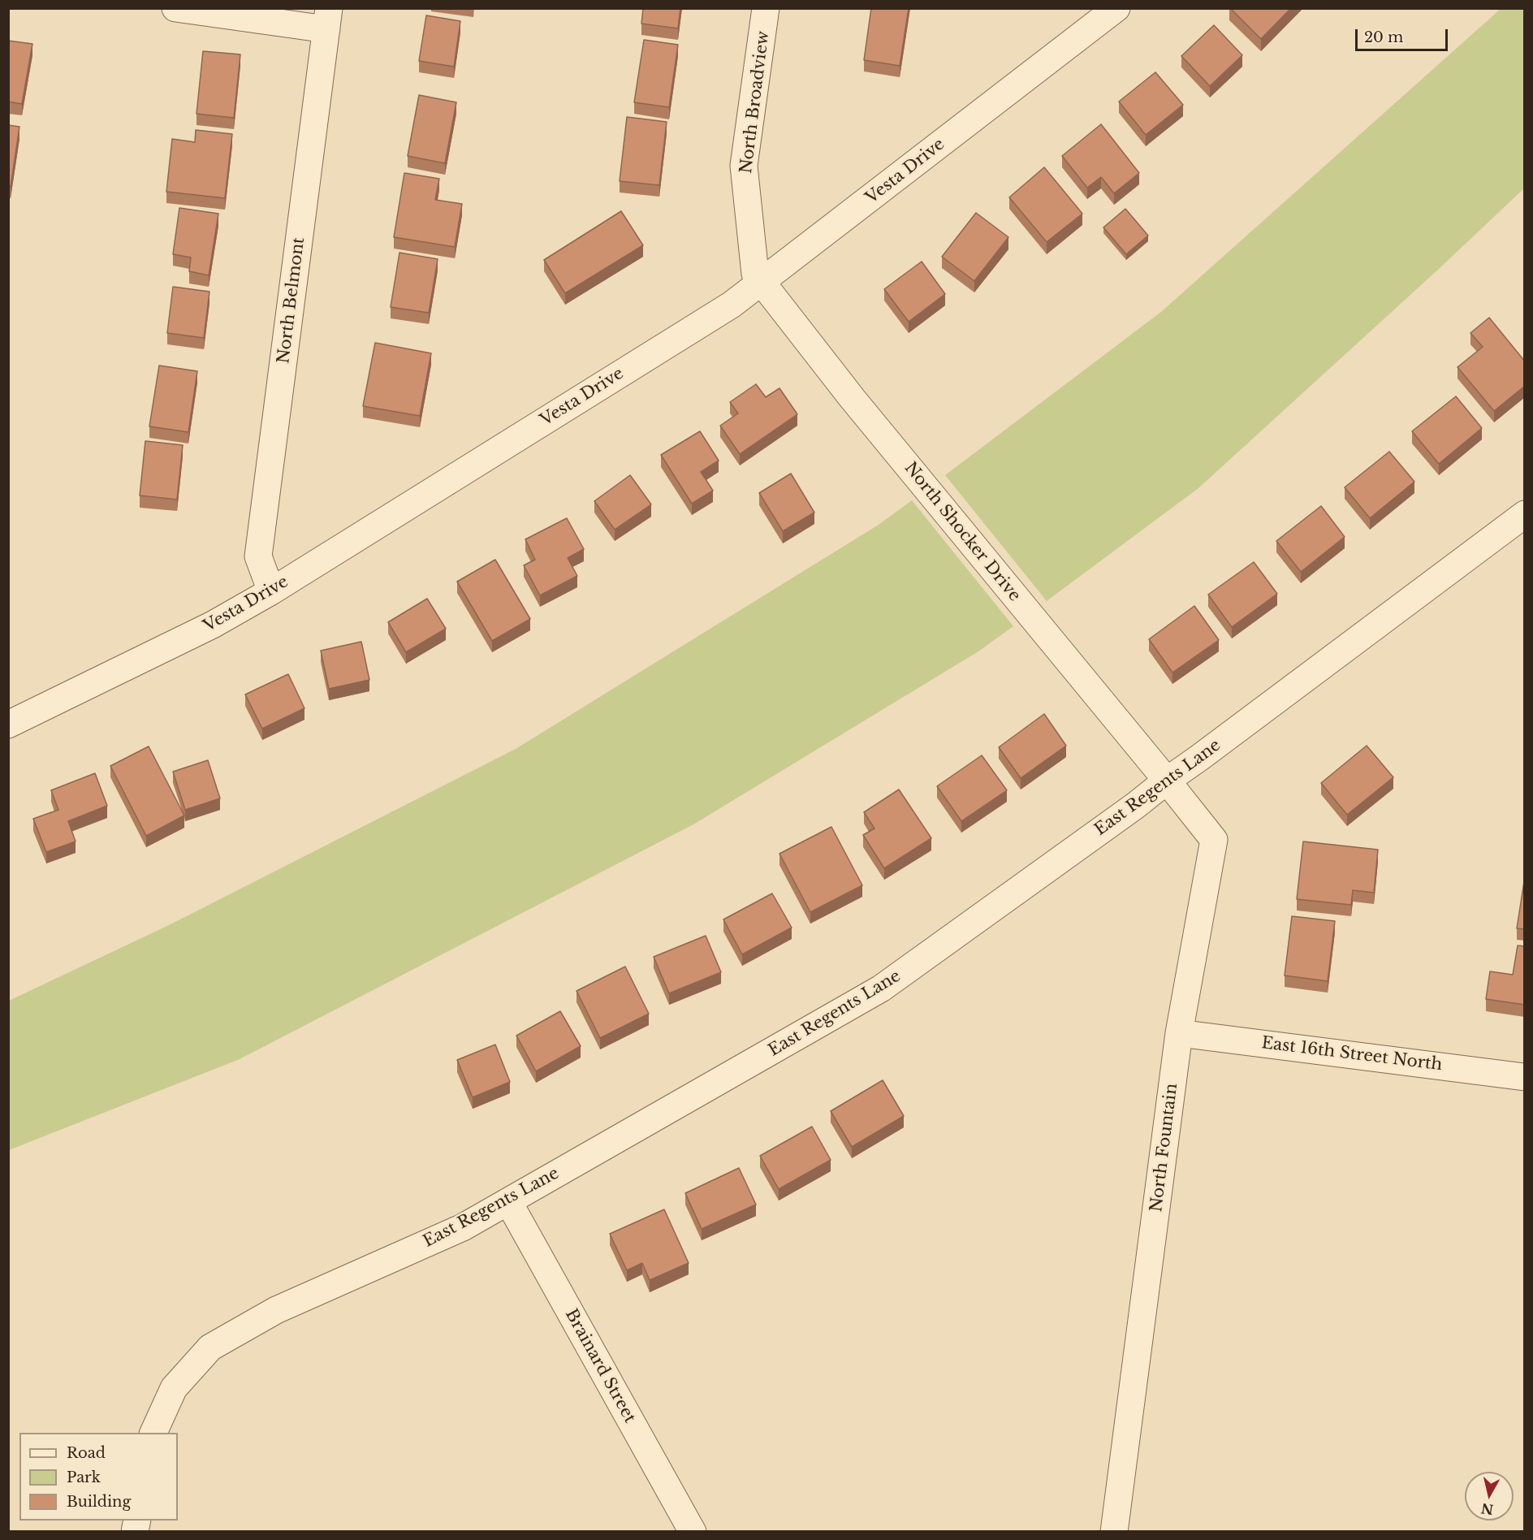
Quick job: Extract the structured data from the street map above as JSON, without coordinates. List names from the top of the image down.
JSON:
{
  "streets": {
    "street": [
      "North Broadview",
      "Vesta Drive",
      "North Belmont",
      "North Shocker Drive",
      "East Regents Lane",
      "East 16th Street North",
      "North Fountain",
      "Brainard Street"
    ]
  },
  "crossings": [
    ["North Broadview", "Vesta Drive"],
    ["North Broadview", "North Shocker Drive"],
    ["Vesta Drive", "North Belmont"],
    ["Vesta Drive", "North Shocker Drive"],
    ["North Shocker Drive", "East Regents Lane"],
    ["North Shocker Drive", "North Fountain"],
    ["East Regents Lane", "North Fountain"],
    ["East Regents Lane", "Brainard Street"],
    ["East 16th Street North", "North Fountain"]
  ],
  "legend": ["Road", "Park", "Building"],
  "scale_bar": "20 m",
  "north": "bottom"
}
